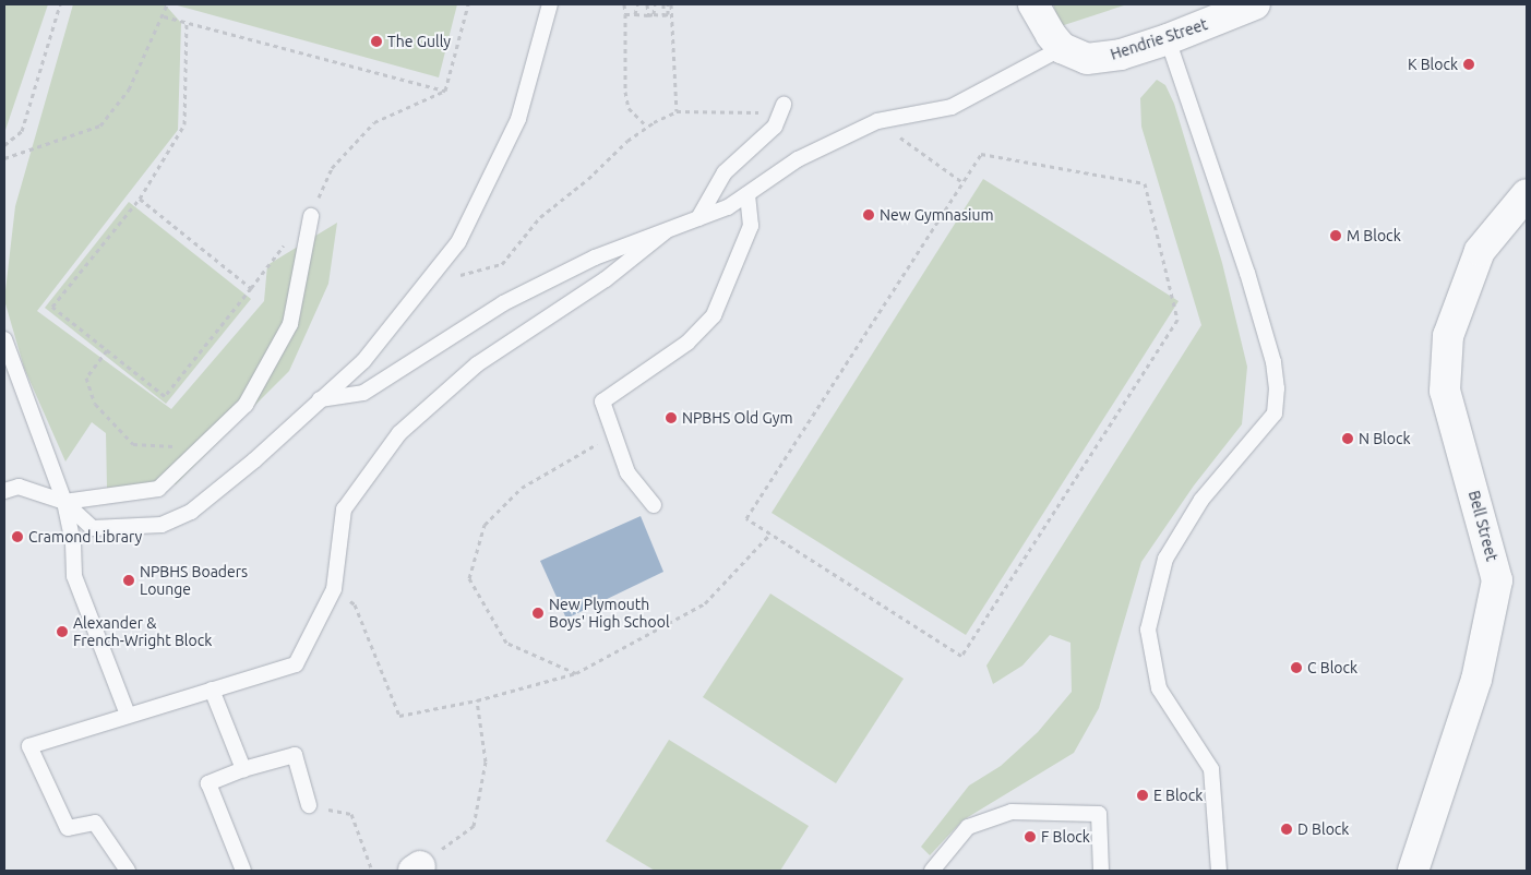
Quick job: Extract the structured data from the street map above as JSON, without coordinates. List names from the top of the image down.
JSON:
{
  "streets": {
    "street": ["Hendrie Street", "Bell Street"]
  },
  "places": [
    "The Gully",
    "K Block",
    "New Gymnasium",
    "M Block",
    "NPBHS Old Gym",
    "N Block",
    "Cramond Library",
    "NPBHS Boaders Lounge",
    "New Plymouth Boys' High School",
    "Alexander & French-Wright Block",
    "C Block",
    "E Block",
    "D Block",
    "F Block"
  ]
}
